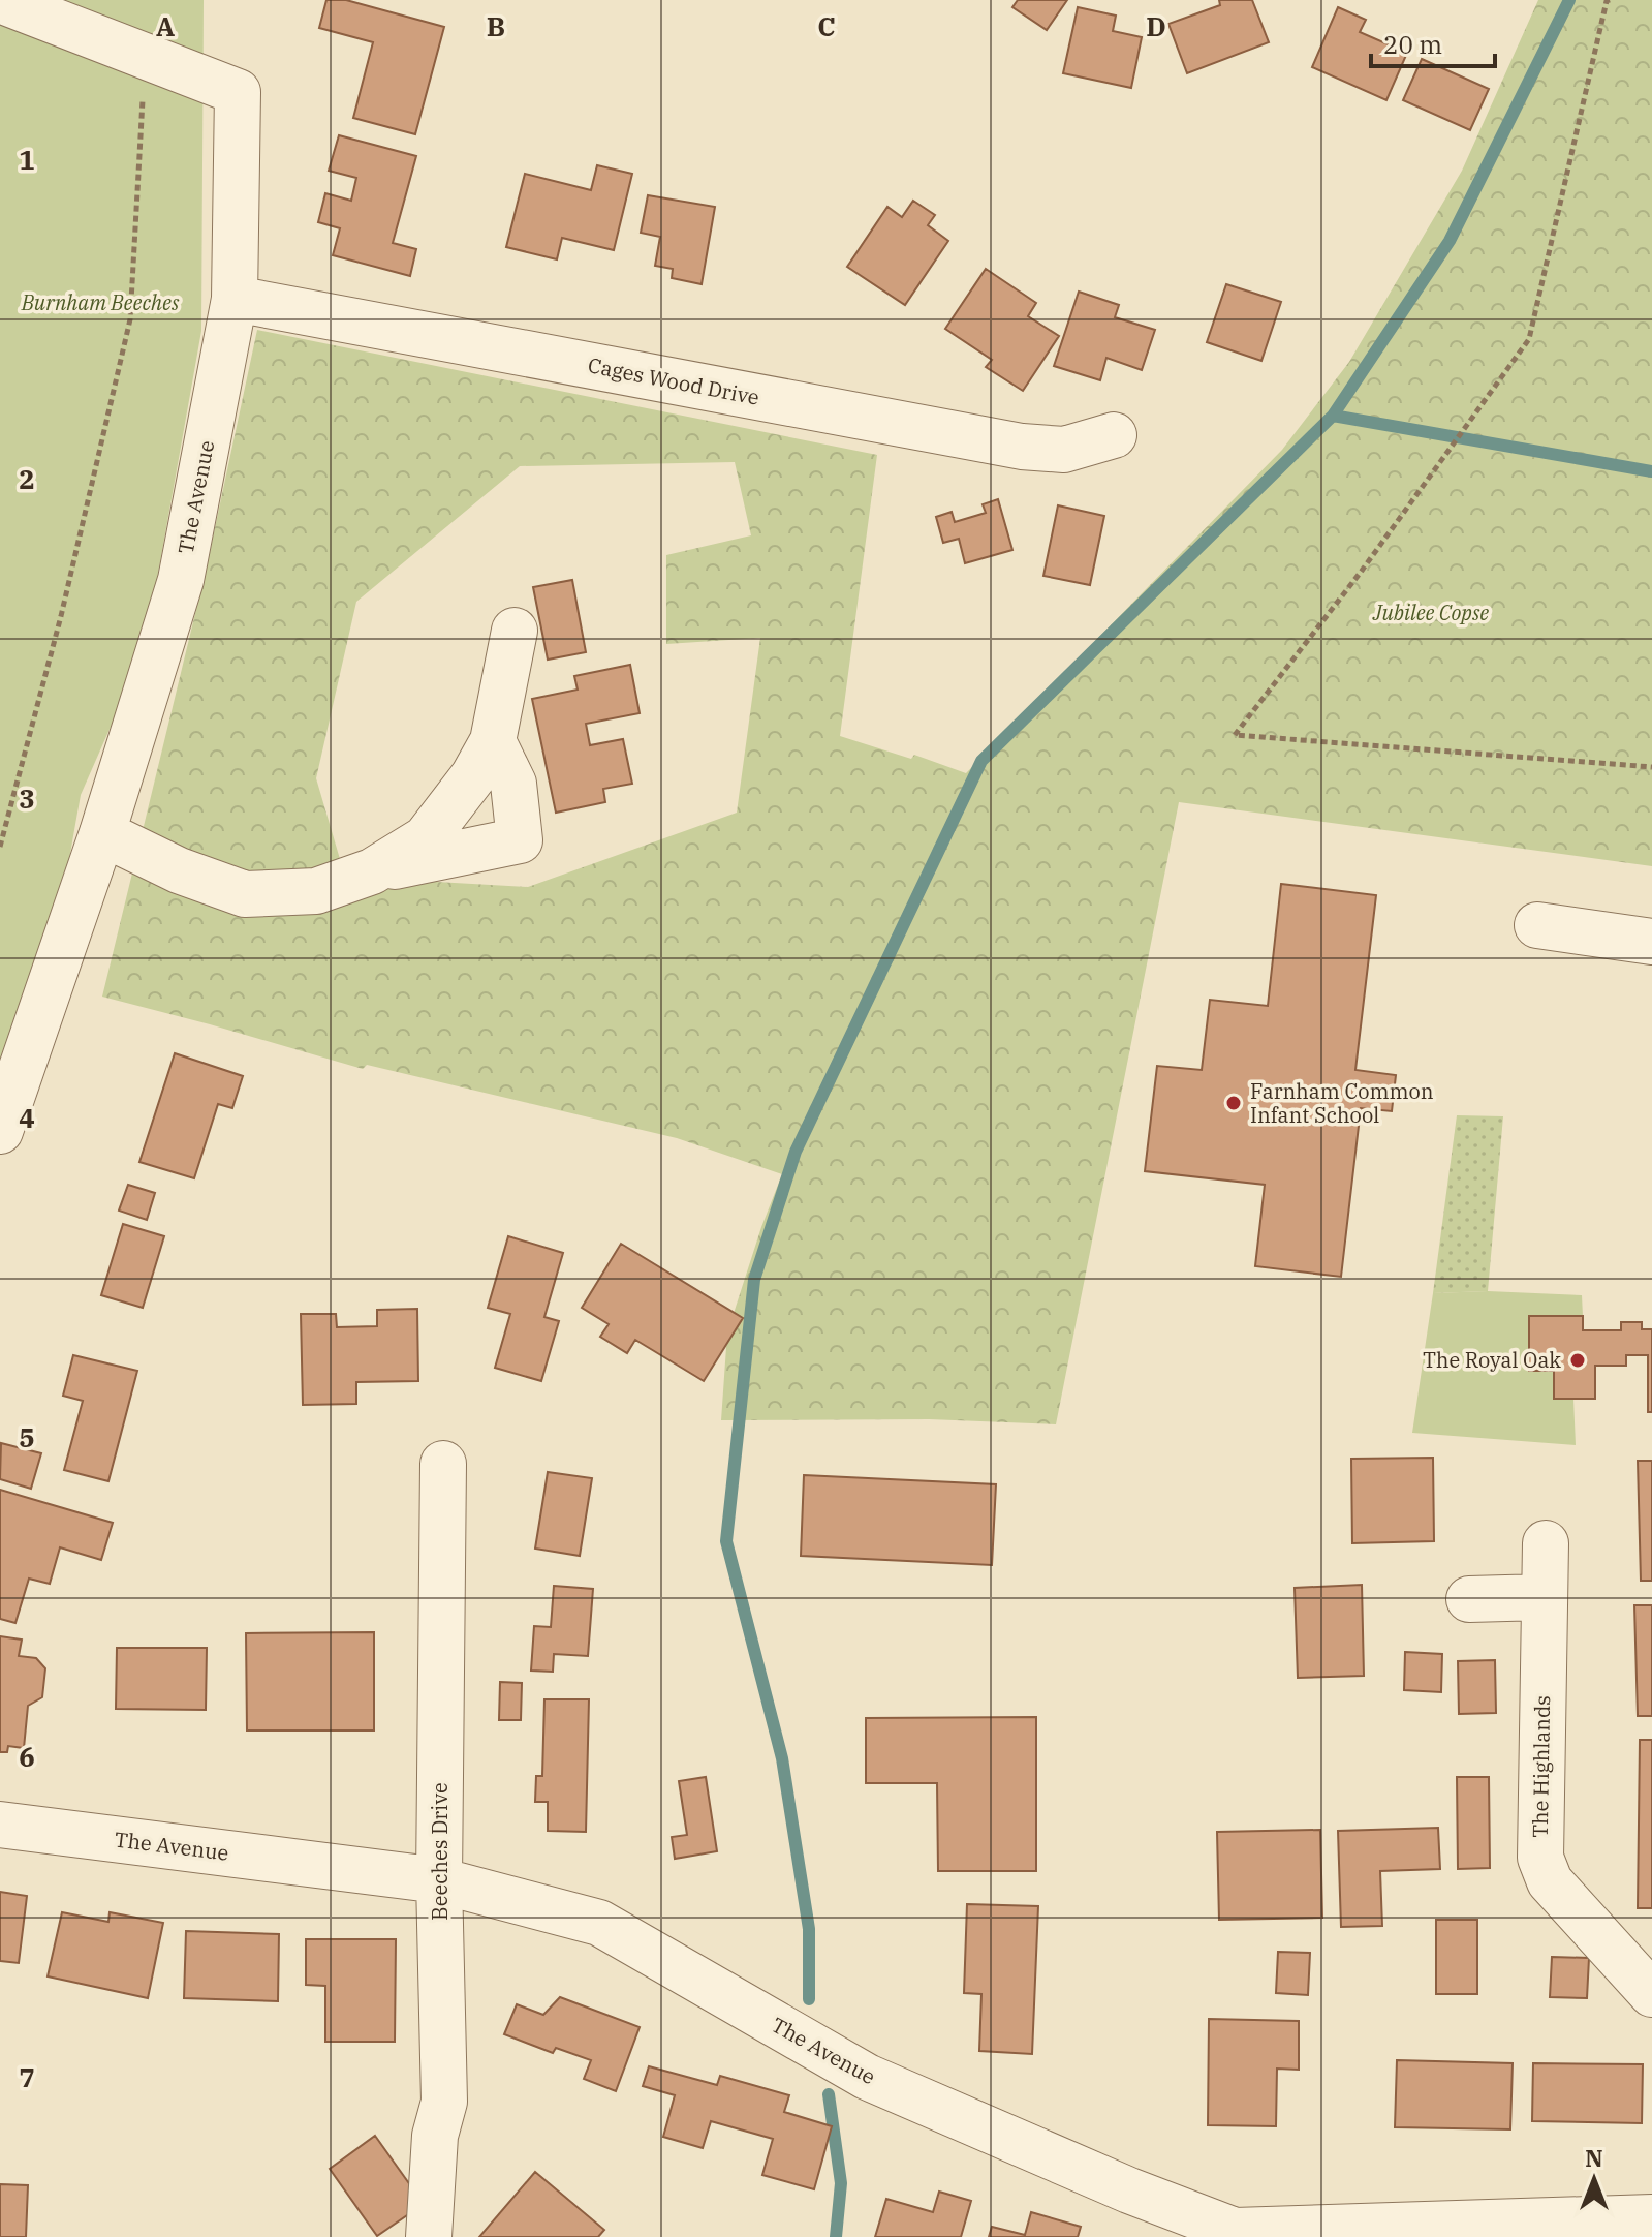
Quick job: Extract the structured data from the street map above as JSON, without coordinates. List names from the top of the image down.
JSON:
{
  "streets": {
    "street": [
      "Cages Wood Drive",
      "The Avenue",
      "The Highlands",
      "Beeches Drive"
    ]
  },
  "crossings": [
    ["Cages Wood Drive", "The Avenue"],
    ["The Avenue", "Beeches Drive"]
  ],
  "parks": ["Burnham Beeches", "Jubilee Copse"],
  "places": ["Farnham Common Infant School", "The Royal Oak"],
  "scale_bar": "20 m",
  "north": "top",
  "grid": {
    "columns": [
      "A",
      "B",
      "C",
      "D"
    ],
    "rows": [
      "1",
      "2",
      "3",
      "4",
      "5",
      "6",
      "7"
    ]
  }
}
